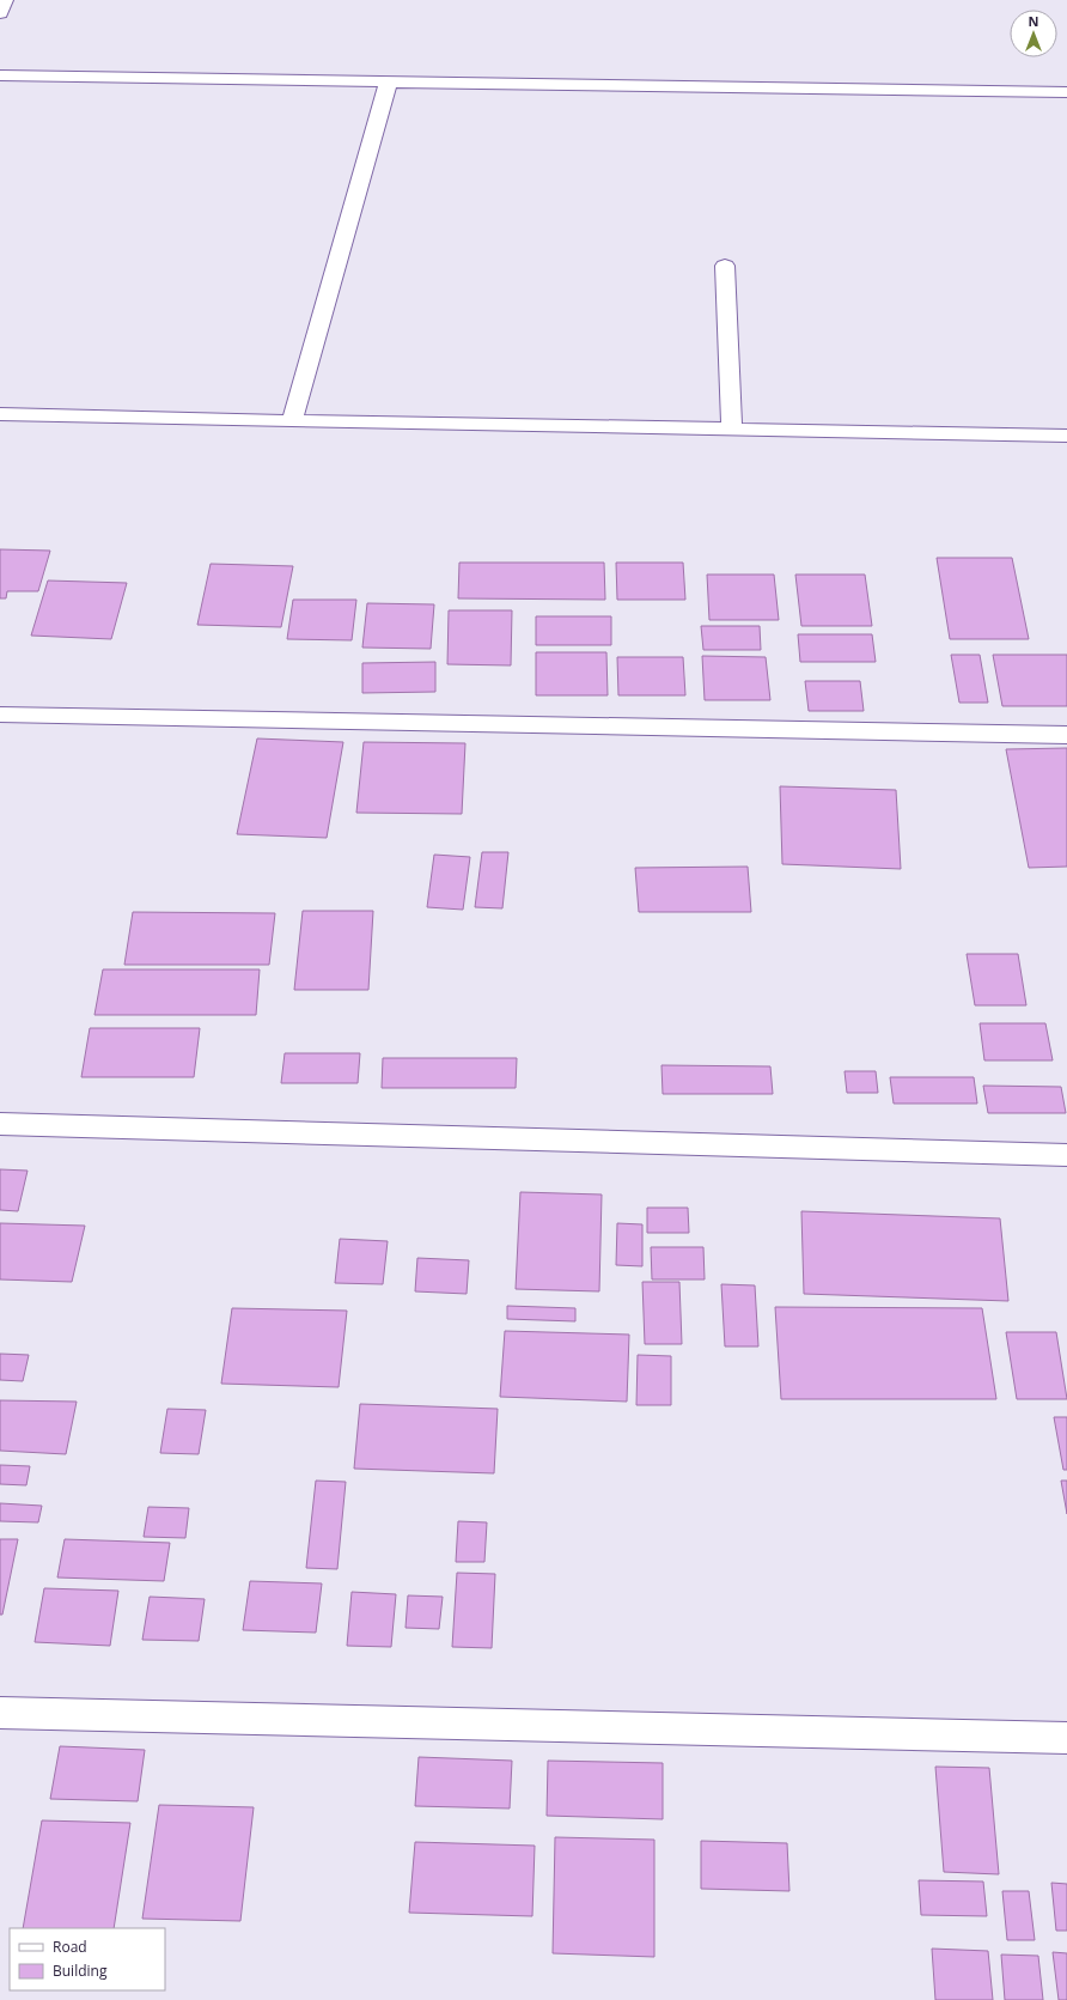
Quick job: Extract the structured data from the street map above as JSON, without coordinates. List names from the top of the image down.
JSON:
{
  "legend": ["Road", "Building"],
  "north": "top"
}
